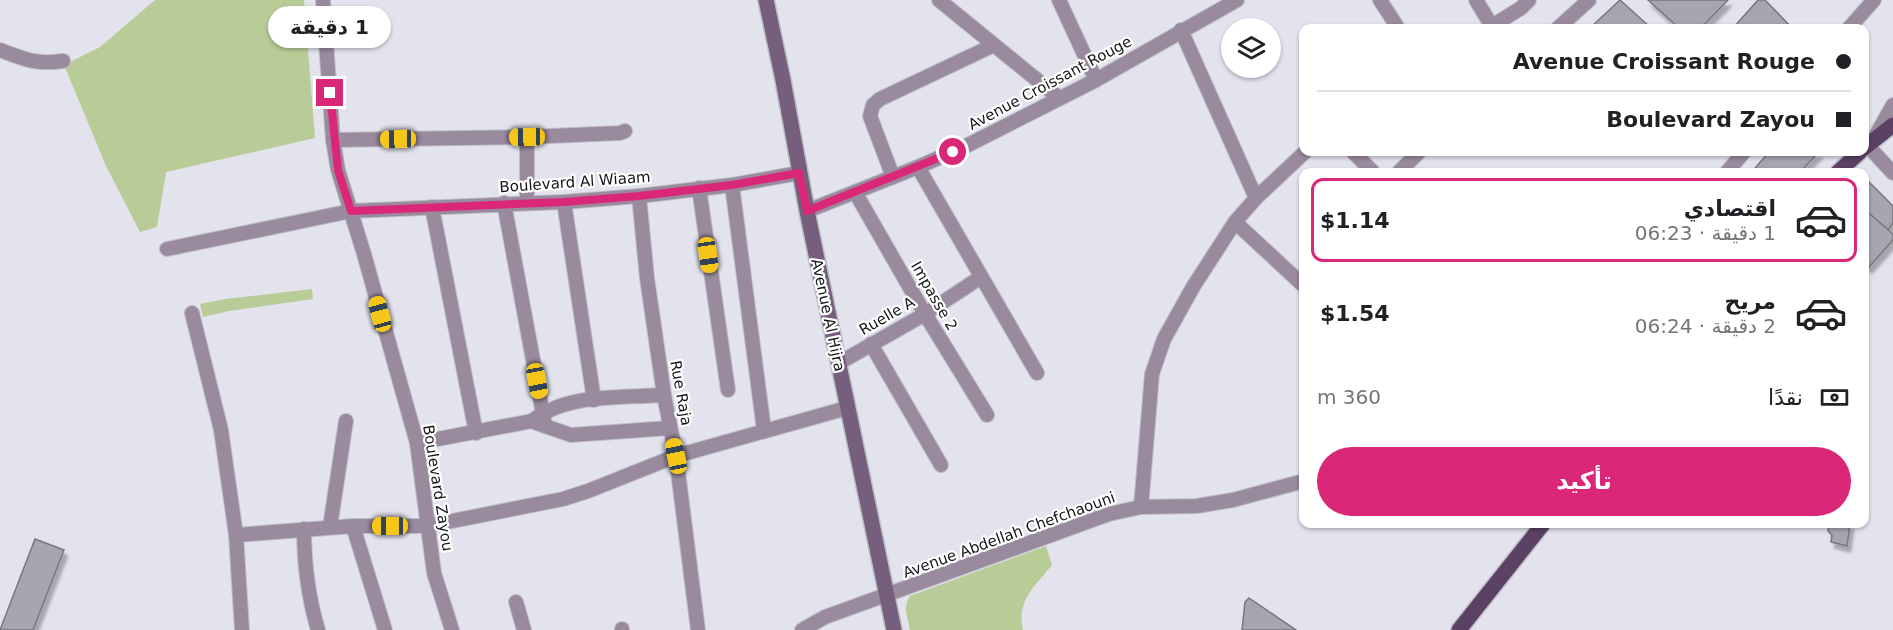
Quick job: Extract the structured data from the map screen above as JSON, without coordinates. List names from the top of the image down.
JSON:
{
  "streets": {
    "street": [
      "Avenue Croissant Rouge",
      "Boulevard Al Wiaam",
      "Impasse 2",
      "Avenue Al Hijra",
      "Ruelle A",
      "Rue Raja",
      "Boulevard Zayou",
      "Avenue Abdellah Chefchaouni"
    ]
  },
  "crossings": [
    ["Avenue Croissant Rouge", "Impasse 2"],
    ["Avenue Croissant Rouge", "Avenue Al Hijra"],
    ["Boulevard Al Wiaam", "Avenue Al Hijra"],
    ["Boulevard Al Wiaam", "Rue Raja"],
    ["Boulevard Al Wiaam", "Boulevard Zayou"],
    ["Impasse 2", "Ruelle A"],
    ["Avenue Al Hijra", "Ruelle A"],
    ["Avenue Al Hijra", "Avenue Abdellah Chefchaouni"]
  ],
  "page": {
    "bubble": "1 دقيقة",
    "banner": ["Avenue Croissant Rouge", "Boulevard Zayou"],
    "list": [
      {
        "name": "اقتصادي",
        "note": "1 دقيقة · 06:23",
        "value": "$1.14"
      },
      {
        "name": "مريح",
        "note": "2 دقيقة · 06:24",
        "value": "$1.54"
      }
    ],
    "pay": ["نقدًا", "360 m"],
    "buttons": "تأكيد"
  }
}
